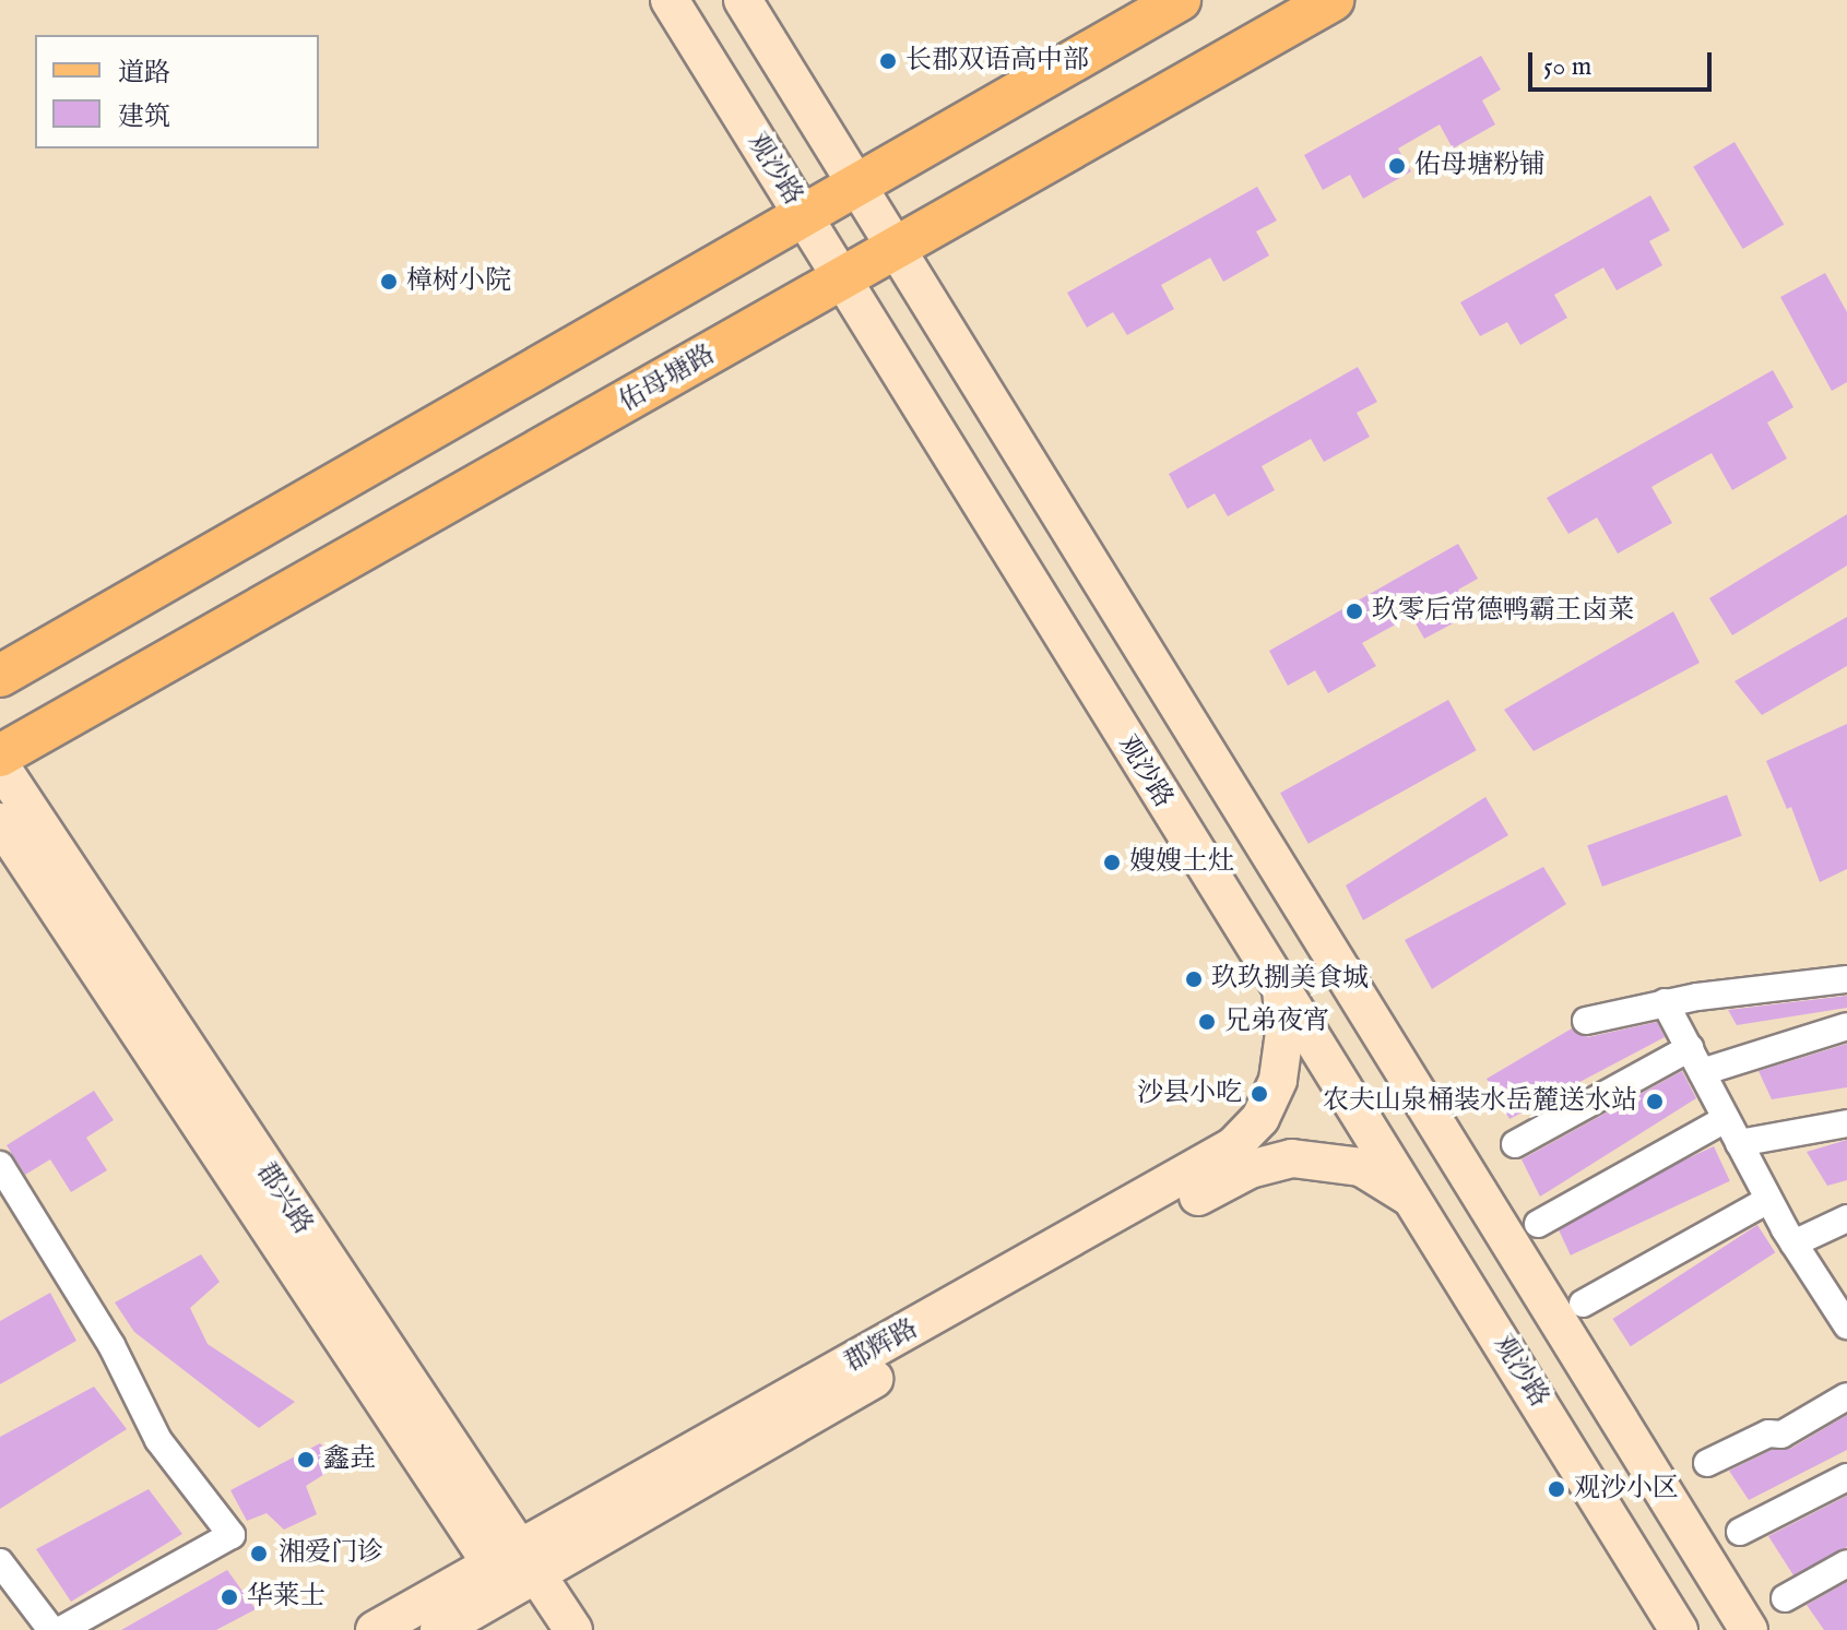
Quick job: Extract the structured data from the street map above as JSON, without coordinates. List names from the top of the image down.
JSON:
{
  "streets": {
    "main road": [
      "观沙路",
      "佑母塘路",
      "郡兴路",
      "郡辉路"
    ]
  },
  "crossings": [
    ["观沙路", "佑母塘路"],
    ["观沙路", "郡辉路"],
    ["郡兴路", "郡辉路"]
  ],
  "places": [
    "长郡双语高中部",
    "佑母塘粉铺",
    "樟树小院",
    "玖零后常德鸭霸王卤菜",
    "嫂嫂土灶",
    "玖玖捌美食城",
    "兄弟夜宵",
    "沙县小吃",
    "农夫山泉桶装水岳麓送水站",
    "鑫垚",
    "观沙小区",
    "湘爱门诊",
    "华莱士"
  ],
  "legend": ["道路", "建筑"],
  "scale_bar": "50 m"
}
